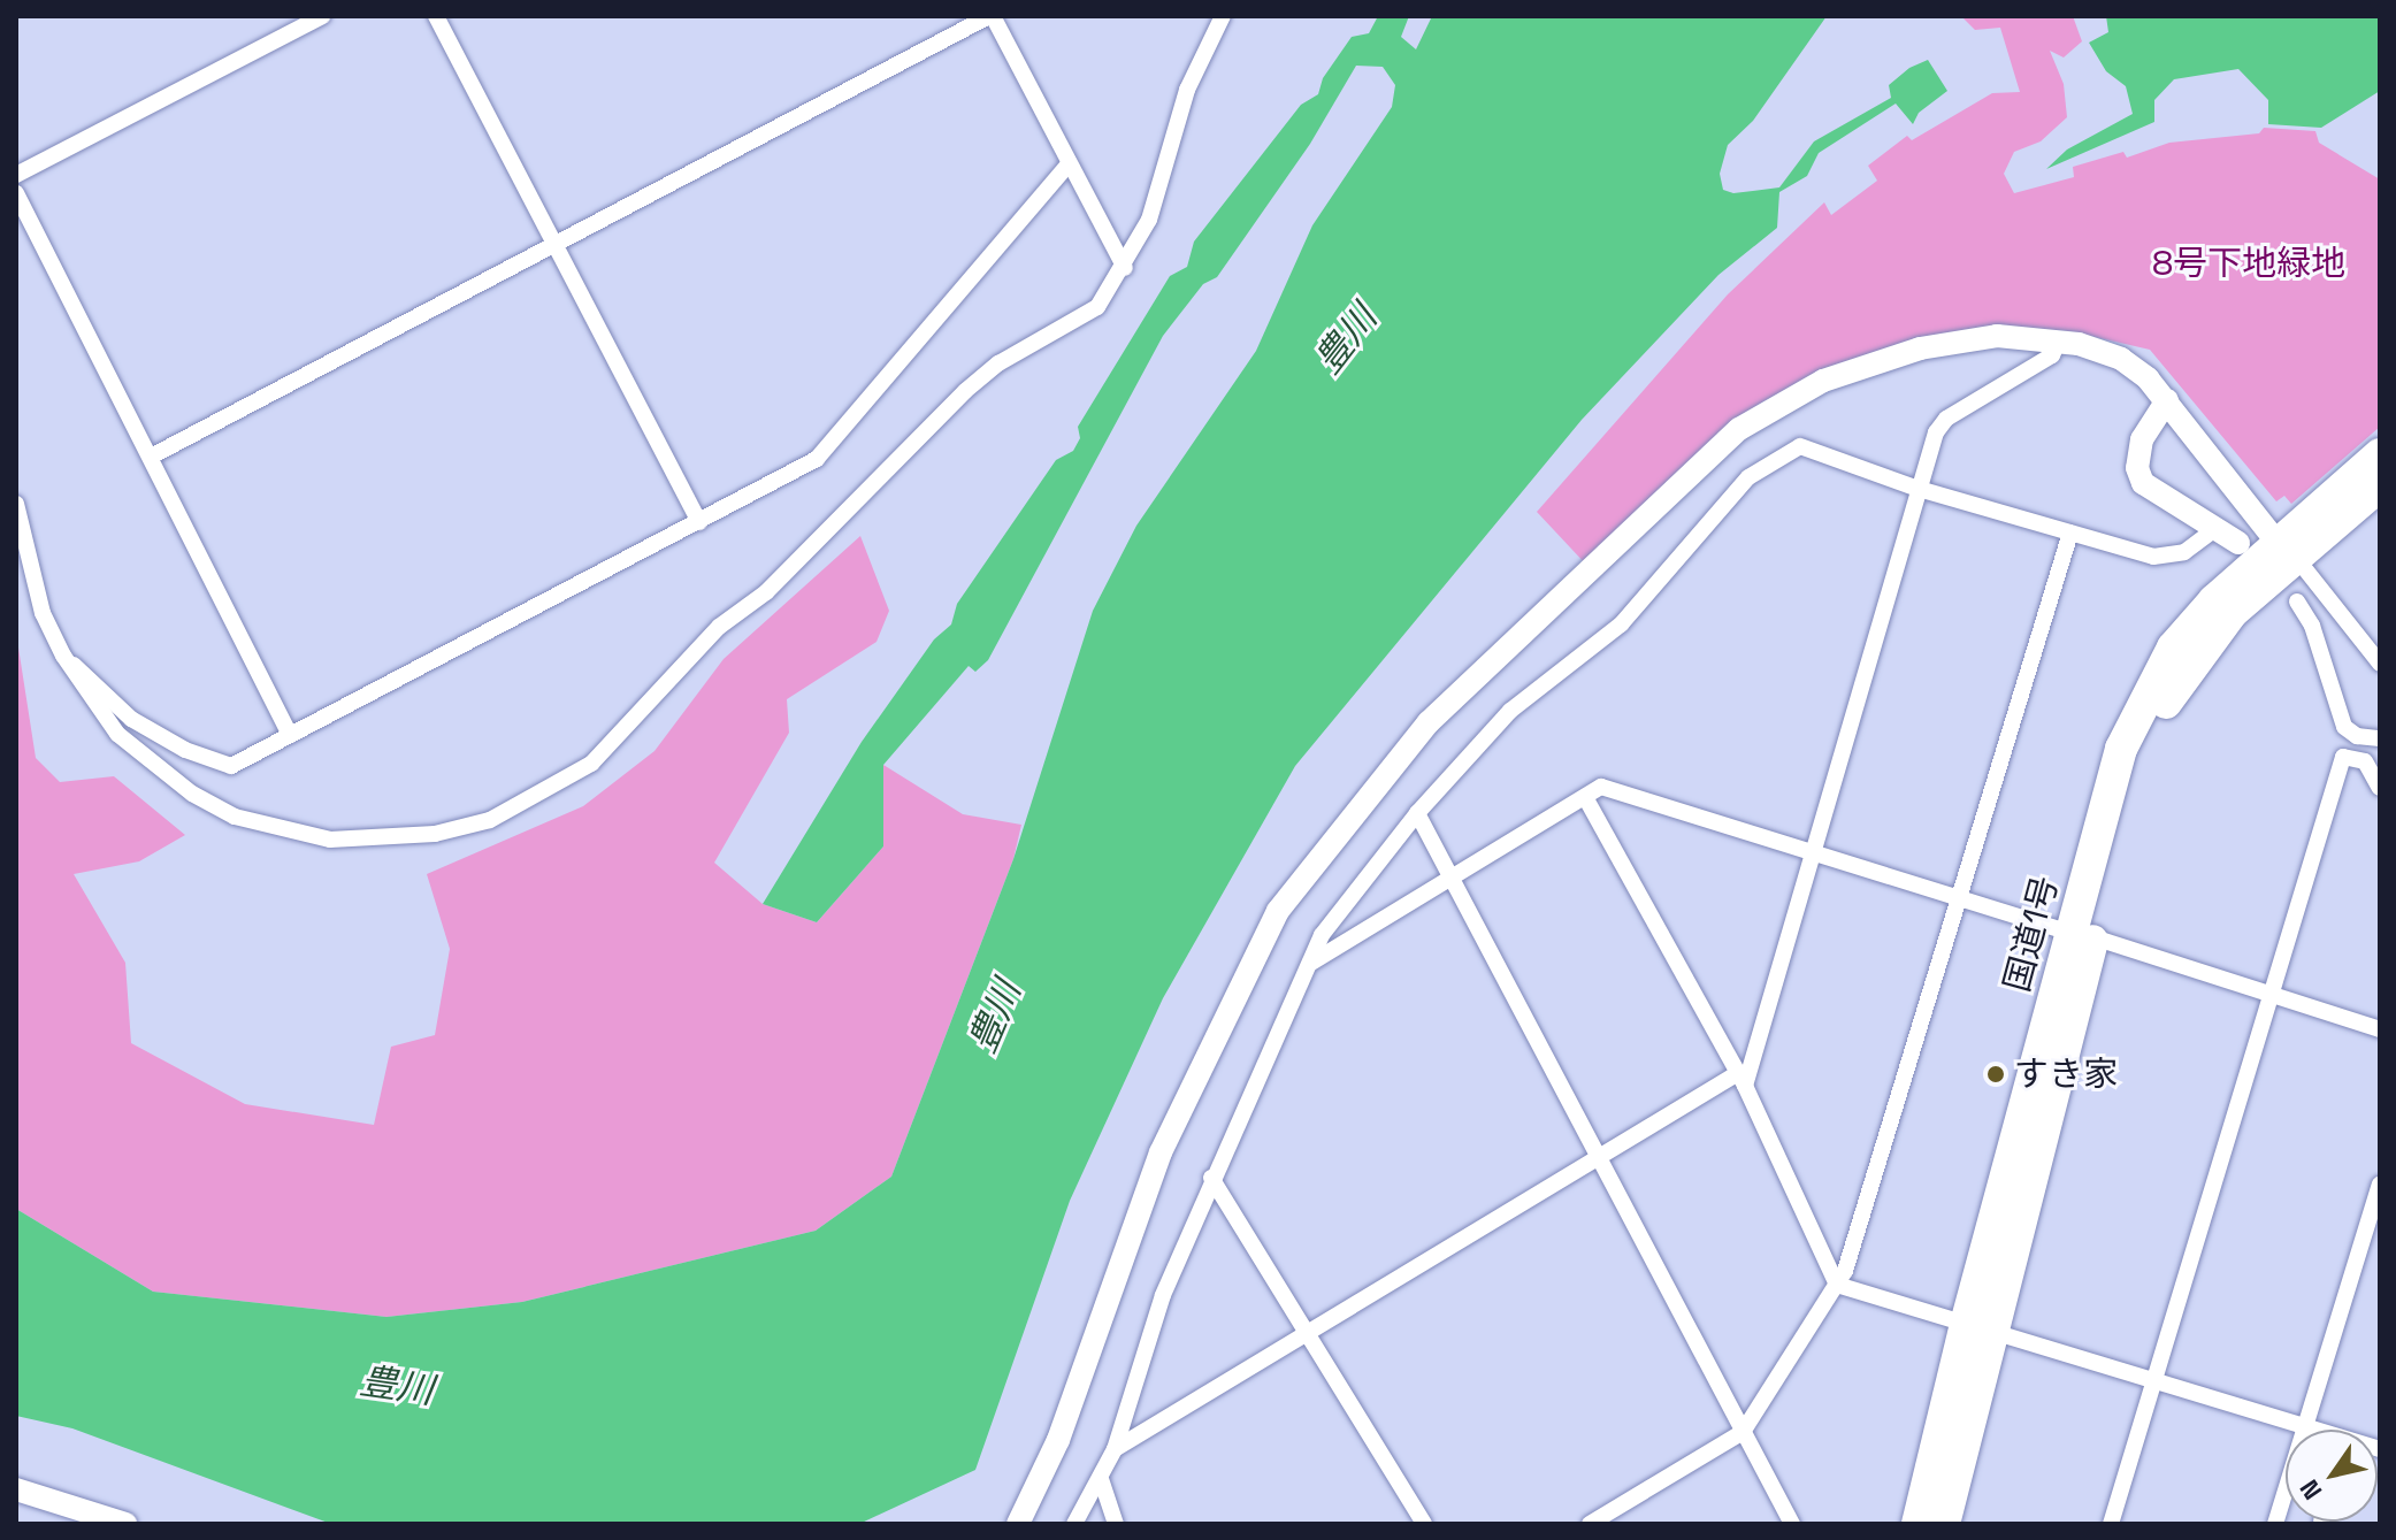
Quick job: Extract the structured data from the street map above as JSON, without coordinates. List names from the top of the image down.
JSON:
{
  "streets": {
    "highway": ["国道1号"]
  },
  "water": ["豊川"],
  "parks": ["8号下地緑地"],
  "places": ["すき家"],
  "north": "bottom left"
}
